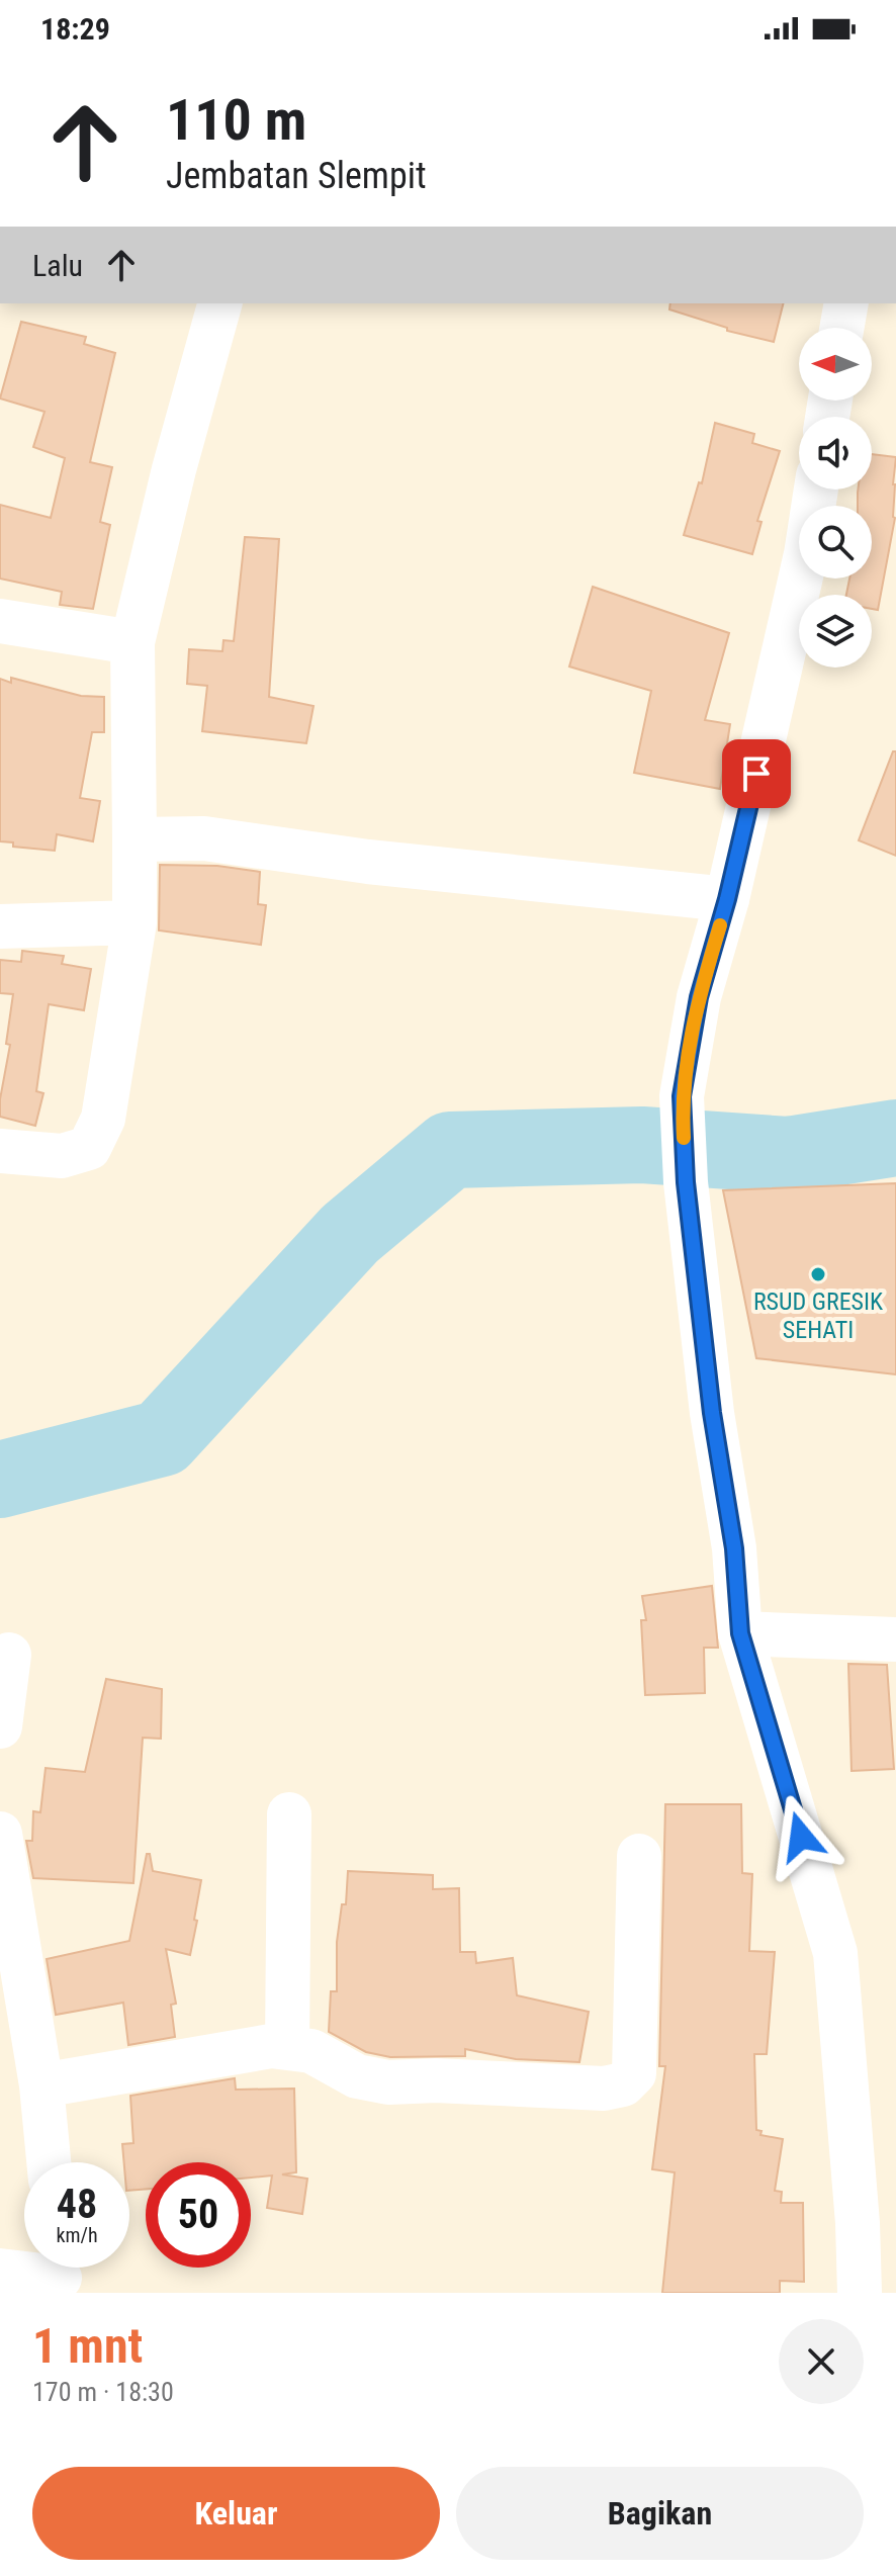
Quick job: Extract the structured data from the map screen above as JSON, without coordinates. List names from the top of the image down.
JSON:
{
  "places": ["RSUD GRESIK SEHATI"],
  "north": "left",
  "page": {
    "status": "18:29",
    "turn": ["110 m", "Jembatan Slempit"],
    "then": "Lalu",
    "speed": "48 km/h",
    "limit": "50",
    "heading": ["1 mnt", "170 m · 18:30"],
    "buttons": ["Keluar", "Bagikan"]
  }
}
